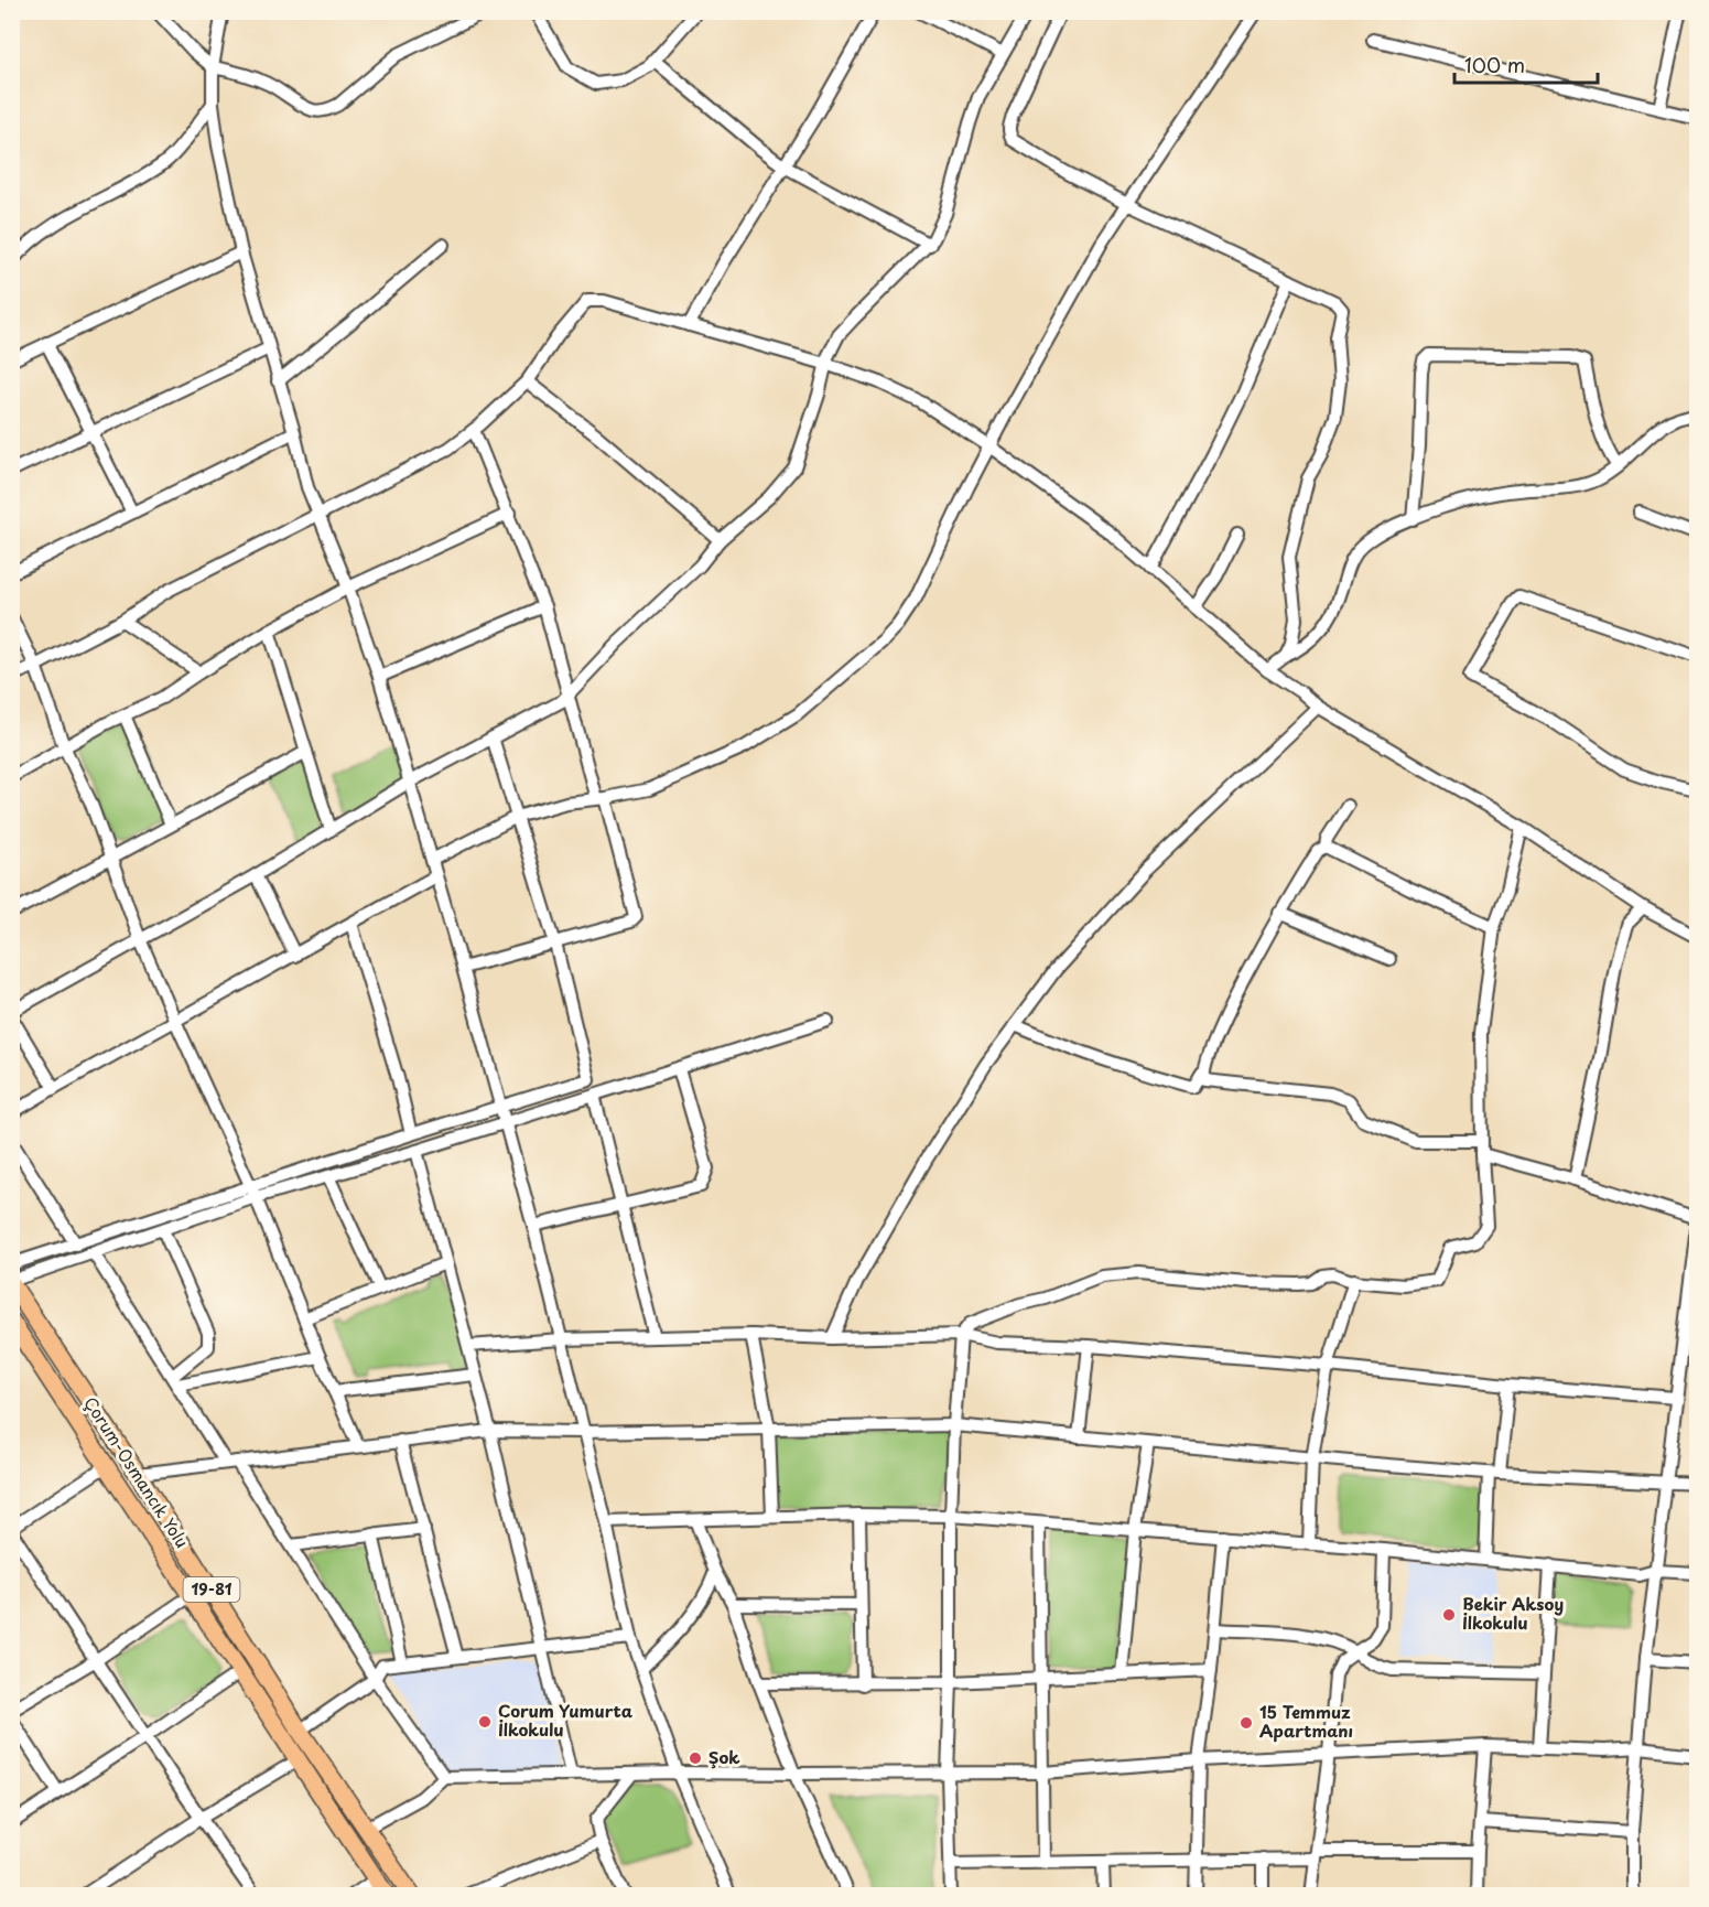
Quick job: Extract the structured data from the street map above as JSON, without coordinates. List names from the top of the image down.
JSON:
{
  "streets": {
    "highway": ["Çorum-Osmancık Yolu", "19-81"]
  },
  "places": [
    "Bekir Aksoy İlkokulu",
    "Çorum Yumurta İlkokulu",
    "15 Temmuz Apartmanı",
    "Şok"
  ],
  "scale_bar": "100 m"
}
